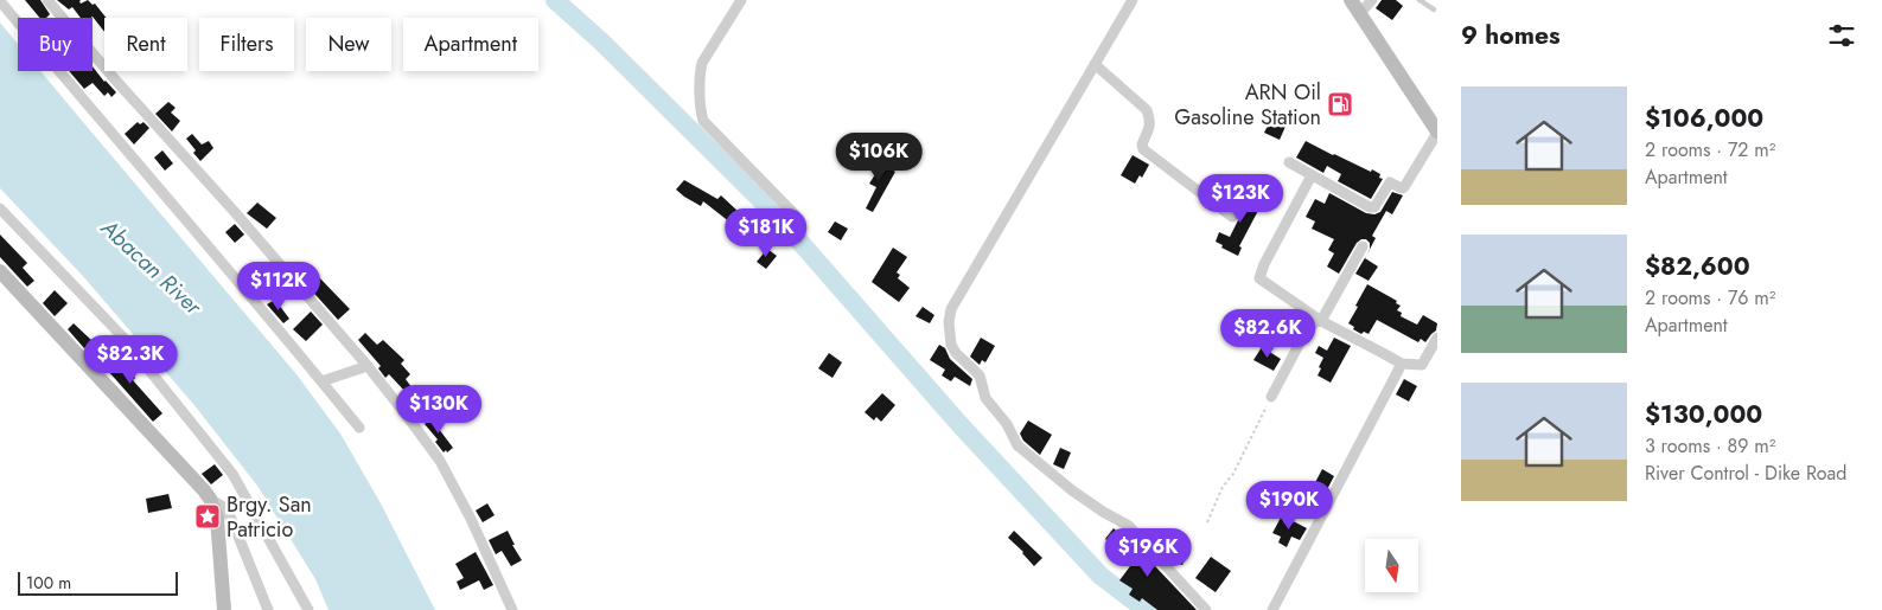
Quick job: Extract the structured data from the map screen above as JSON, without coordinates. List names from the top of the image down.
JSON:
{
  "water": ["Abacan River"],
  "places": {
    "fuel station": ["ARN Oil Gasoline Station"],
    "place": ["Brgy. San Patricio"]
  },
  "scale_bar": "100 m",
  "north": "bottom",
  "page": {
    "heading": "9 homes",
    "chip": [
      "Buy",
      "Rent",
      "Filters",
      "New",
      "Apartment"
    ],
    "list": [
      {
        "name": "$106,000",
        "note": "2 rooms · 72 m² · Apartment"
      },
      {
        "name": "$82,600",
        "note": "2 rooms · 76 m² · Apartment"
      },
      {
        "name": "$130,000",
        "note": "3 rooms · 89 m² · River Control - Dike Road"
      }
    ],
    "price": [
      "$106K",
      "$123K",
      "$181K",
      "$112K",
      "$82.6K",
      "$82.3K",
      "$130K",
      "$190K",
      "$196K"
    ],
    "scale": "100 m"
  }
}
